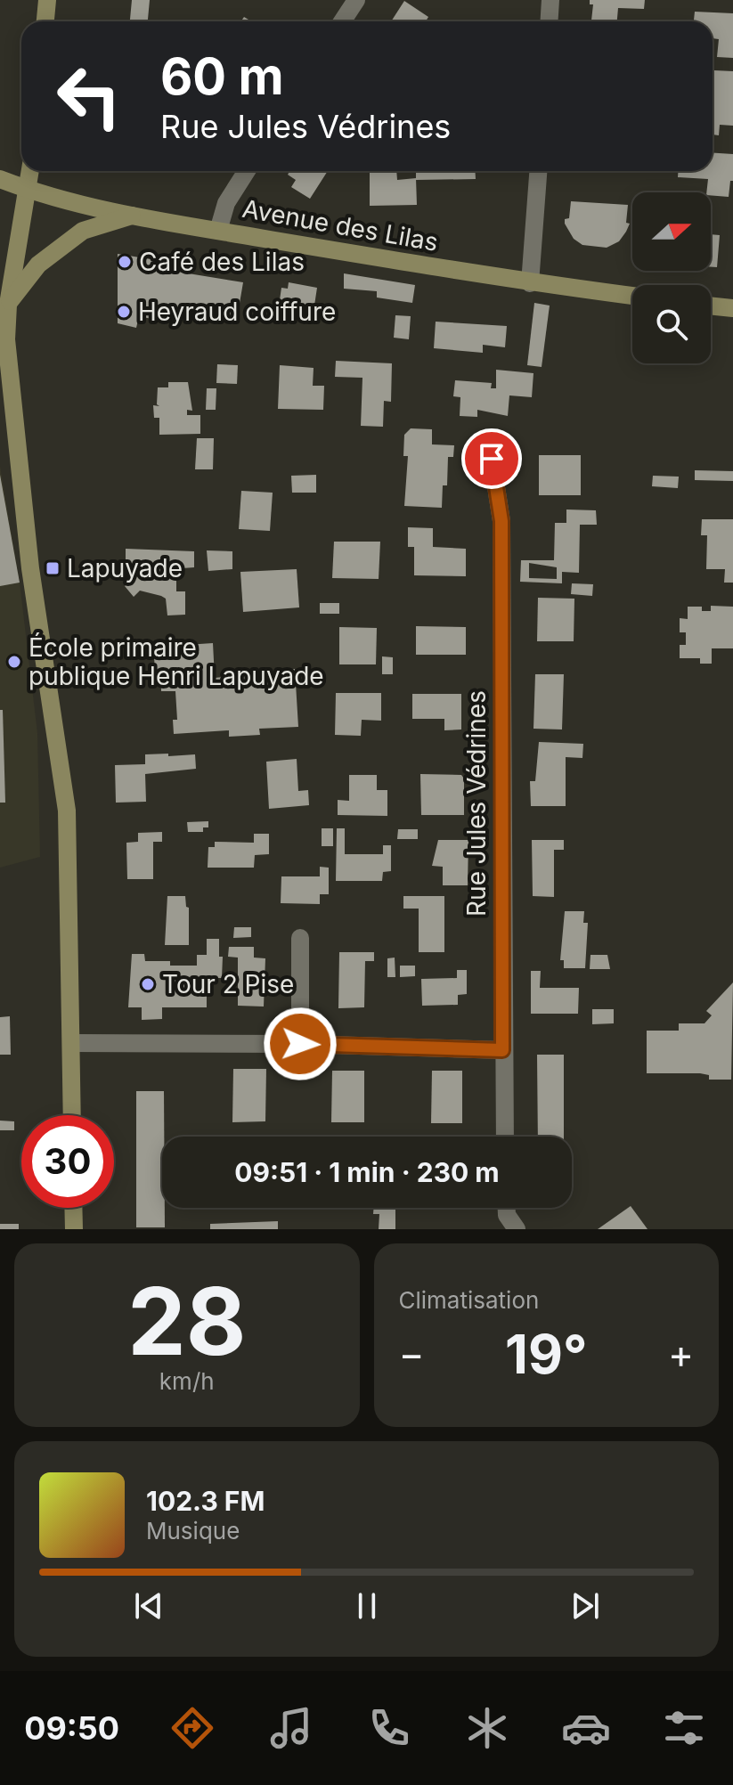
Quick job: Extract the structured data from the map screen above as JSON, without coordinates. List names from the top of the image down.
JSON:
{
  "streets": {
    "main road": ["Avenue des Lilas"],
    "street": ["Rue Jules Védrines"]
  },
  "places": {
    "other": [
      "Café des Lilas",
      "Heyraud coiffure",
      "École primaire publique Henri Lapuyade",
      "Tour 2 Pise"
    ],
    "transit": ["Lapuyade"]
  },
  "north": "right",
  "page": {
    "turn": ["60 m", "Rue Jules Védrines"],
    "limit": "30",
    "trip": "09:51 · 1 min · 230 m",
    "tile": [
      ["28", "km/h"],
      "Climatisation"
    ],
    "heat": ["−", "19°", "+"],
    "song": ["102.3 FM", "Musique"],
    "tabs": "09:50"
  }
}
